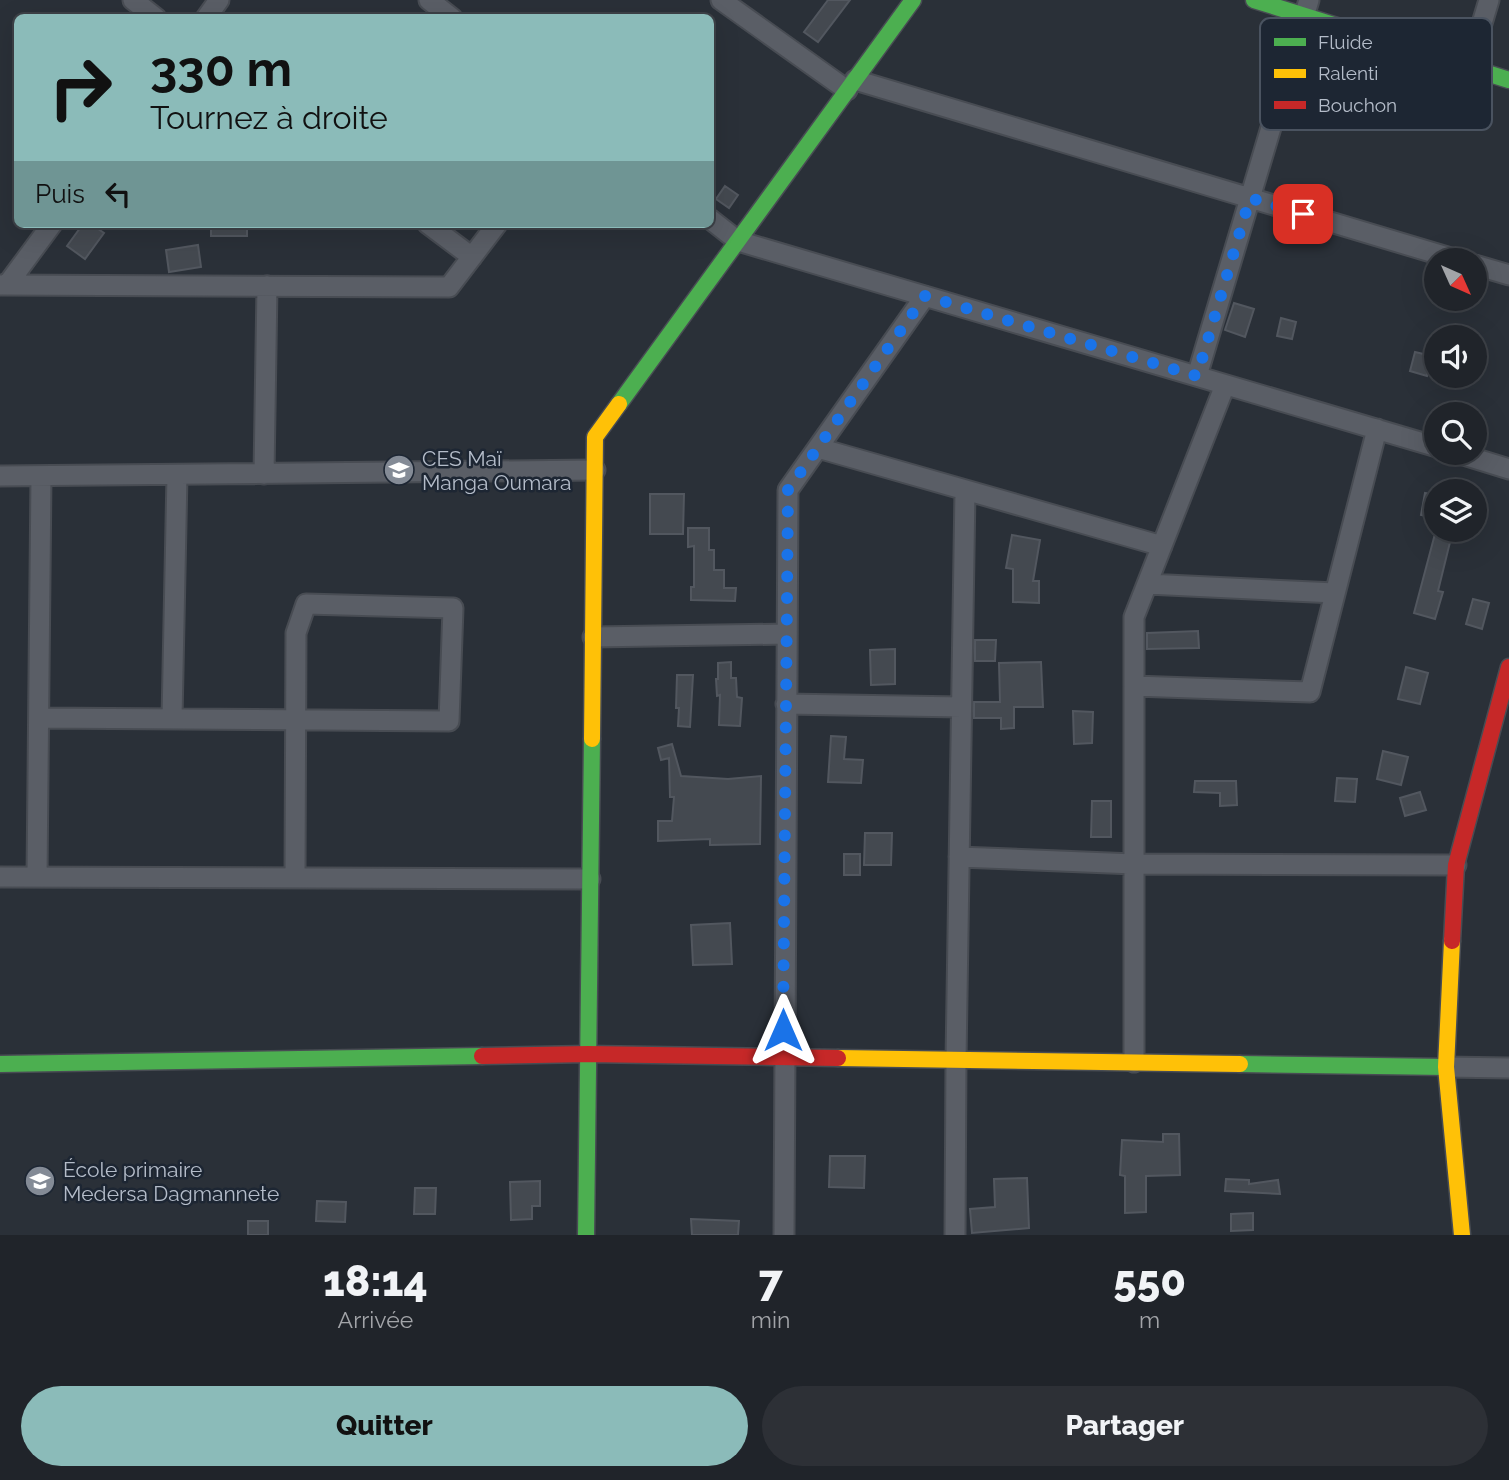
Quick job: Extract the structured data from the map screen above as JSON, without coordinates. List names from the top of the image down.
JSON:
{
  "places": {
    "school or university": ["CES Maï Manga Oumara", "École primaire Medersa Dagmannete"]
  },
  "legend": ["Fluide", "Ralenti", "Bouchon"],
  "north": "bottom right",
  "page": {
    "turn": ["330 m", "Tournez à droite"],
    "then": "Puis",
    "eta": [
      "18:14",
      "Arrivée",
      "7",
      "min",
      "550",
      "m"
    ],
    "buttons": ["Quitter", "Partager"]
  }
}
